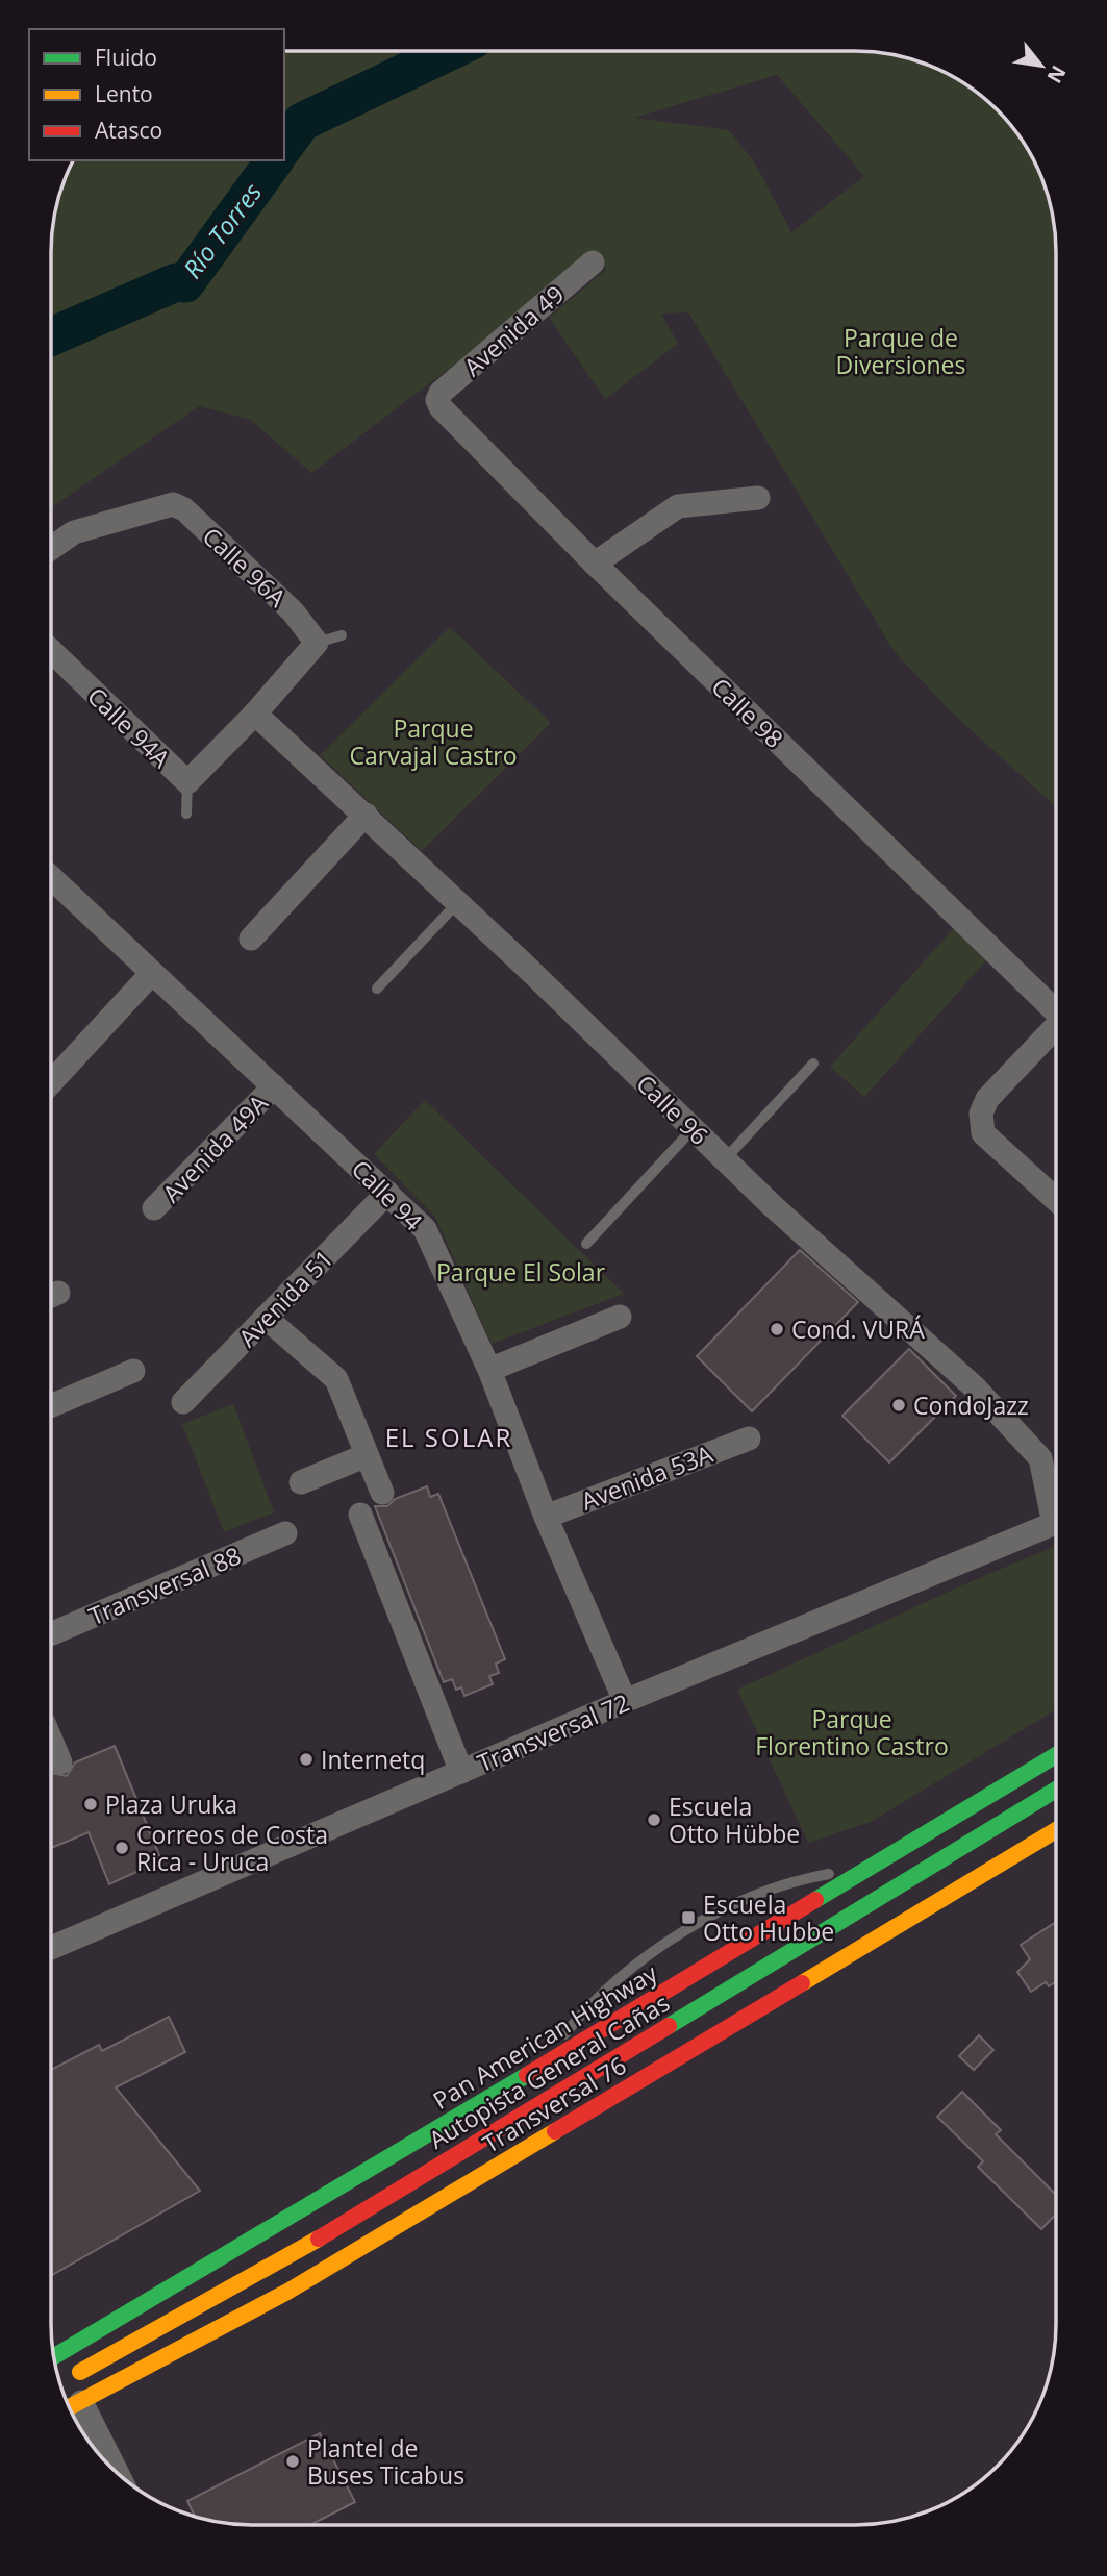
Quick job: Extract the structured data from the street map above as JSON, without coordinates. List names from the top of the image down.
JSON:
{
  "streets": {
    "main road": ["Pan American Highway", "Autopista General Cañas", "Transversal 76"],
    "street": [
      "Avenida 49",
      "Calle 96A",
      "Calle 98",
      "Calle 94A",
      "Calle 96",
      "Avenida 49A",
      "Calle 94",
      "Avenida 51",
      "Avenida 53A",
      "Transversal 88",
      "Transversal 72"
    ]
  },
  "crossings": [
    ["Avenida 49", "Calle 98"],
    ["Avenida 49A", "Calle 94"],
    ["Calle 94", "Avenida 51"],
    ["Calle 94", "Avenida 53A"],
    ["Calle 94", "Transversal 72"]
  ],
  "districts": ["EL SOLAR"],
  "water": ["Río Torres"],
  "parks": [
    "Parque de Diversiones",
    "Parque Carvajal Castro",
    "Parque El Solar",
    "Parque Florentino Castro"
  ],
  "places": {
    "other": [
      "Cond. VURÁ",
      "CondoJazz",
      "Internetq",
      "Plaza Uruka",
      "Escuela Otto Hübbe",
      "Correos de Costa Rica - Uruca",
      "Plantel de Buses Ticabus"
    ],
    "transit": ["Escuela Otto Hubbe"]
  },
  "legend": ["Fluido", "Lento", "Atasco"],
  "north": "bottom right"
}
